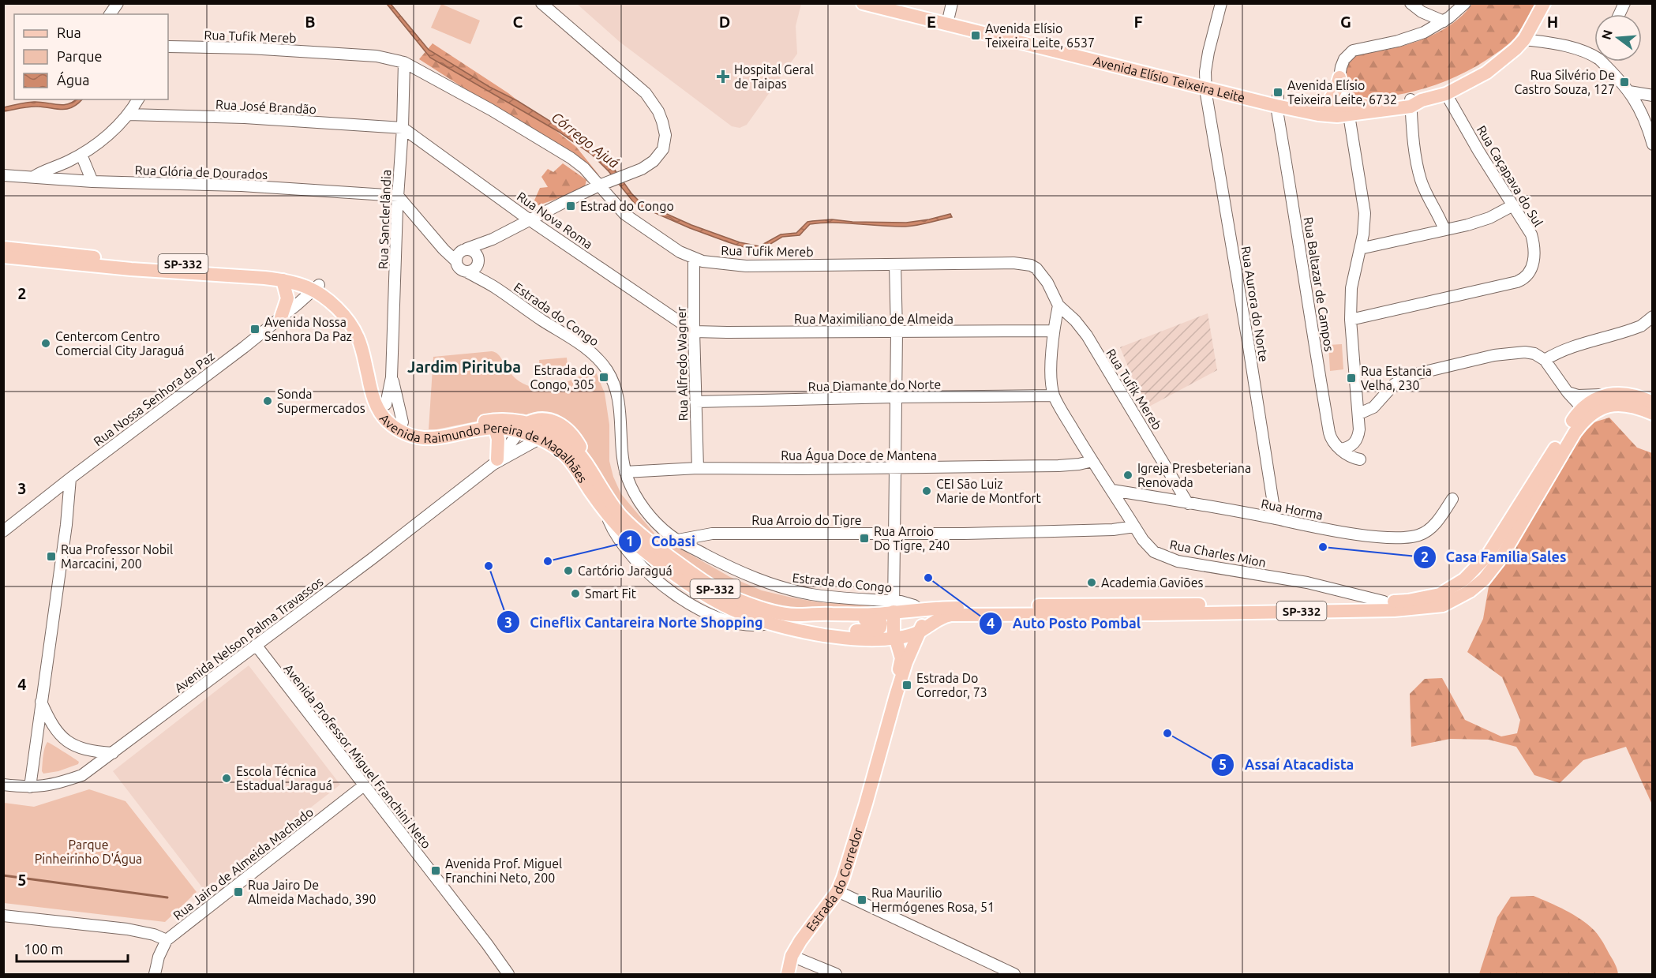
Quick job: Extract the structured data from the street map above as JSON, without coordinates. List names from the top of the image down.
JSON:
{
  "streets": {
    "main road": [
      "Avenida Elísio Teixeira Leite",
      "SP-332",
      "Avenida Raimundo Pereira de Magalhães",
      "Estrada do Corredor"
    ],
    "street": [
      "Rua Tufik Mereb",
      "Rua José Brandão",
      "Rua Glória de Dourados",
      "Rua Caçapava do Sul",
      "Rua Sanclerlândia",
      "Rua Nova Roma",
      "Rua Baltazar de Campos",
      "Rua Aurora do Norte",
      "Estrada do Congo",
      "Rua Maximiliano de Almeida",
      "Rua Alfredo Wagner",
      "Rua Diamante do Norte",
      "Rua Nossa Senhora da Paz",
      "Rua Água Doce de Mantena",
      "Rua Horma",
      "Rua Arroio do Tigre",
      "Rua Charles Mion",
      "Avenida Nelson Palma Travassos",
      "Avenida Professor Miguel Franchini Neto",
      "Rua Jairo de Almeida Machado"
    ]
  },
  "crossings": [
    ["Rua Tufik Mereb", "Rua Sanclerlândia"],
    ["Rua Tufik Mereb", "Rua Alfredo Wagner"],
    ["Rua Tufik Mereb", "Rua Horma"],
    ["Rua Tufik Mereb", "Rua Charles Mion"],
    ["Avenida Elísio Teixeira Leite", "Rua Caçapava do Sul"],
    ["Avenida Elísio Teixeira Leite", "Rua Baltazar de Campos"],
    ["Avenida Elísio Teixeira Leite", "Rua Aurora do Norte"],
    ["Rua José Brandão", "Rua Sanclerlândia"],
    ["Rua José Brandão", "Rua Nova Roma"],
    ["Rua Glória de Dourados", "Rua Sanclerlândia"],
    ["Rua Sanclerlândia", "Rua Nova Roma"],
    ["Rua Sanclerlândia", "Avenida Raimundo Pereira de Magalhães"],
    ["Rua Nova Roma", "Rua Maximiliano de Almeida"],
    ["Rua Nova Roma", "Rua Alfredo Wagner"],
    ["Rua Aurora do Norte", "Rua Horma"],
    ["Estrada do Congo", "Avenida Raimundo Pereira de Magalhães"],
    ["Estrada do Congo", "Rua Água Doce de Mantena"],
    ["Estrada do Congo", "Rua Arroio do Tigre"],
    ["Estrada do Congo", "Estrada do Corredor"],
    ["Rua Maximiliano de Almeida", "Rua Alfredo Wagner"],
    ["Rua Maximiliano de Almeida", "Rua Charles Mion"],
    ["Rua Alfredo Wagner", "Rua Diamante do Norte"],
    ["Rua Alfredo Wagner", "Rua Água Doce de Mantena"],
    ["Rua Diamante do Norte", "Rua Charles Mion"],
    ["Rua Nossa Senhora da Paz", "Avenida Raimundo Pereira de Magalhães"],
    ["Avenida Raimundo Pereira de Magalhães", "Rua Charles Mion"],
    ["Avenida Raimundo Pereira de Magalhães", "Avenida Nelson Palma Travassos"],
    ["Avenida Raimundo Pereira de Magalhães", "Estrada do Corredor"],
    ["Rua Água Doce de Mantena", "Rua Charles Mion"],
    ["Rua Horma", "Rua Charles Mion"],
    ["Rua Arroio do Tigre", "Rua Charles Mion"],
    ["Avenida Nelson Palma Travassos", "Avenida Professor Miguel Franchini Neto"],
    ["Avenida Professor Miguel Franchini Neto", "Rua Jairo de Almeida Machado"]
  ],
  "districts": ["Jardim Pirituba"],
  "water": ["Córrego Ajuá"],
  "parks": ["Parque Pinheirinho D'Água"],
  "places": {
    "transit": [
      "Avenida Elísio Teixeira Leite, 6537",
      "Rua Silvério De Castro Souza, 127",
      "Avenida Elísio Teixeira Leite, 6732",
      "Estrad do Congo",
      "Avenida Nossa Senhora Da Paz",
      "Estrada do Congo, 305",
      "Rua Estancia Velha, 230",
      "Rua Arroio Do Tigre, 240",
      "Rua Professor Nobil Marcacini, 200",
      "Estrada Do Corredor, 73",
      "Avenida Prof. Miguel Franchini Neto, 200",
      "Rua Jairo De Almeida Machado, 390",
      "Rua Maurilio Hermógenes Rosa, 51"
    ],
    "health": ["Hospital Geral de Taipas"],
    "other": [
      "Centercom Centro Comercial City Jaraguá",
      "Sonda Supermercados",
      "Igreja Presbeteriana Renovada",
      "CEI São Luiz Marie de Montfort",
      "Casa Familia Sales",
      "Cobasi",
      "Cineflix Cantareira Norte Shopping",
      "Cartório Jaraguá",
      "Auto Posto Pombal",
      "Academia Gaviões",
      "Smart Fit",
      "Assaí Atacadista",
      "Escola Técnica Estadual Jaraguá"
    ]
  },
  "legend": ["Rua", "Parque", "Água"],
  "scale_bar": "100 m",
  "north": "left",
  "grid": {
    "columns": [
      "B",
      "C",
      "D",
      "E",
      "F",
      "G",
      "H"
    ],
    "rows": [
      "2",
      "3",
      "4",
      "5"
    ]
  }
}
